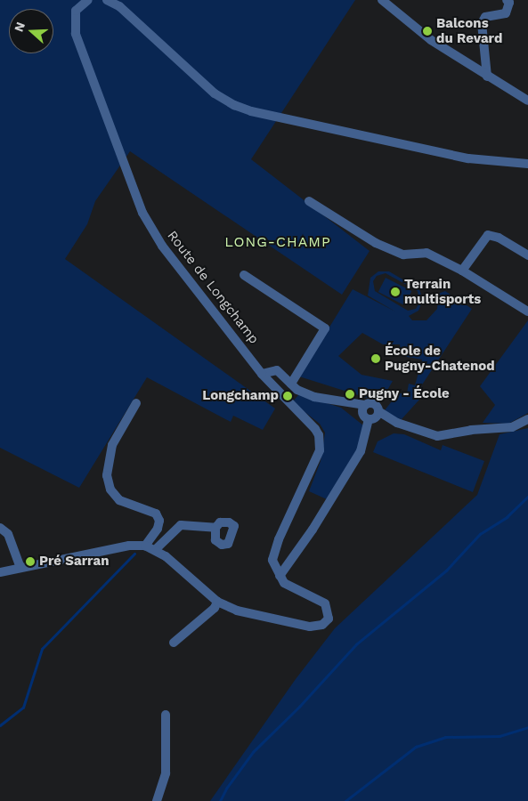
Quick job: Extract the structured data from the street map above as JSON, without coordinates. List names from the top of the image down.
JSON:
{
  "streets": {
    "street": ["Route de Longchamp"]
  },
  "districts": ["LONG-CHAMP"],
  "places": [
    "Balcons du Revard",
    "Terrain multisports",
    "École de Pugny-Chatenod",
    "Pugny - École",
    "Longchamp",
    "Pré Sarran"
  ],
  "north": "left"
}
